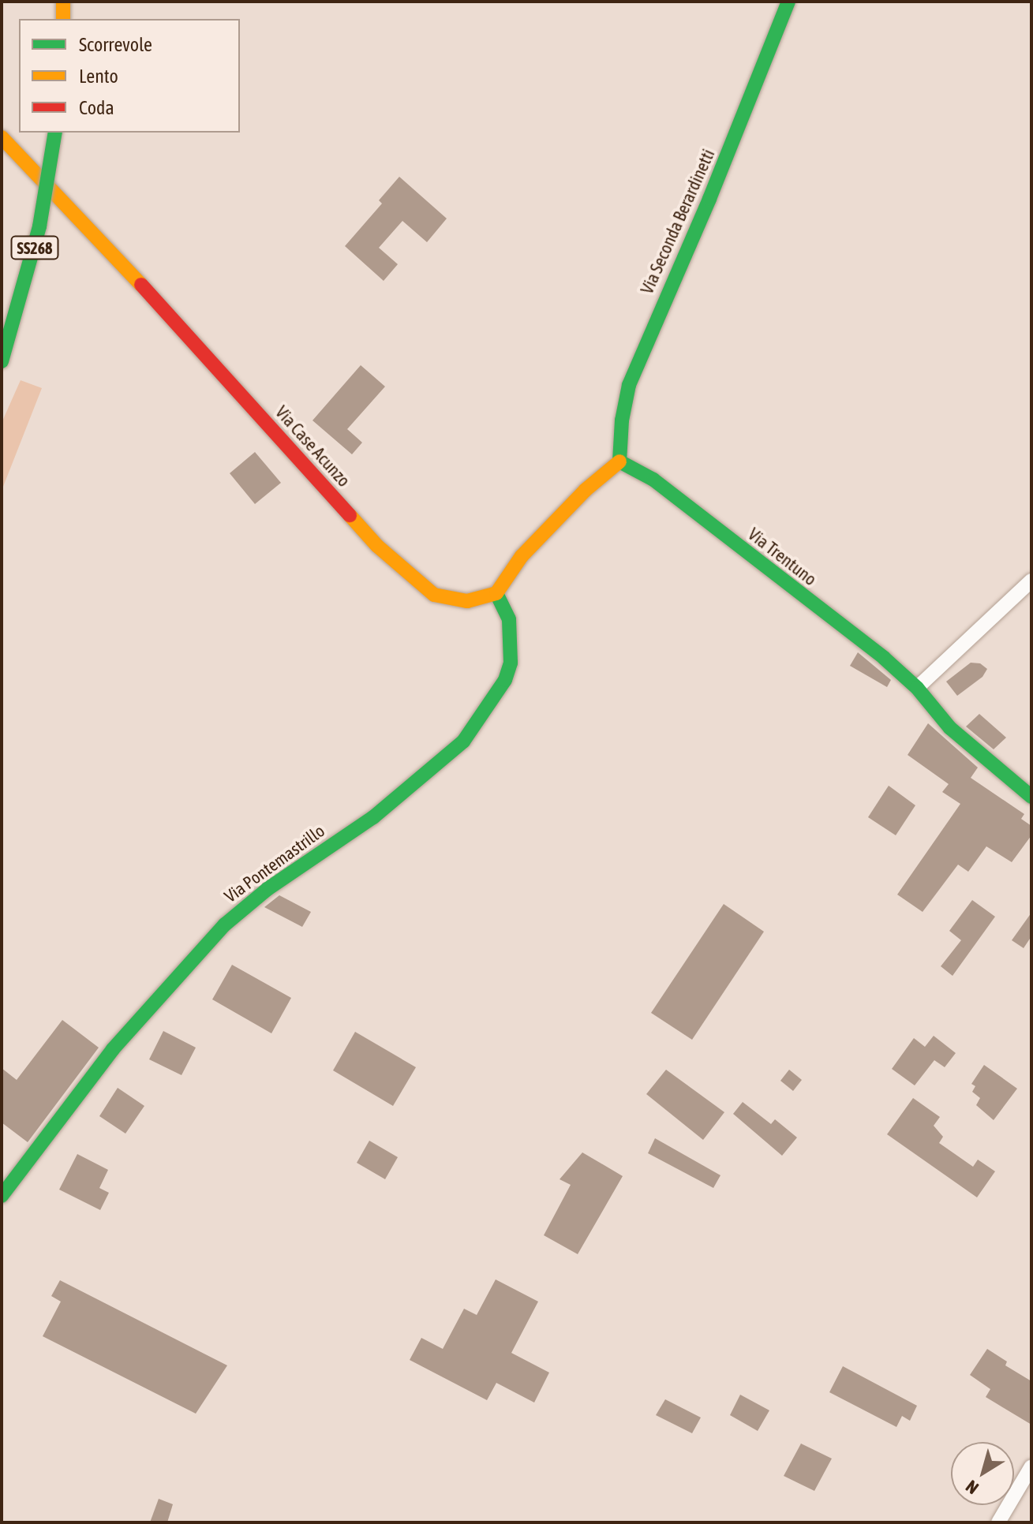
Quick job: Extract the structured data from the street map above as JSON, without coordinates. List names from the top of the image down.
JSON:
{
  "streets": {
    "main road": [
      "Via Seconda Berardinetti",
      "SS268",
      "Via Case Acunzo",
      "Via Trentuno",
      "Via Pontemastrillo"
    ]
  },
  "crossings": [
    ["Via Seconda Berardinetti", "Via Trentuno"],
    ["Via Case Acunzo", "Via Pontemastrillo"]
  ],
  "legend": ["Scorrevole", "Lento", "Coda"],
  "north": "bottom left"
}
